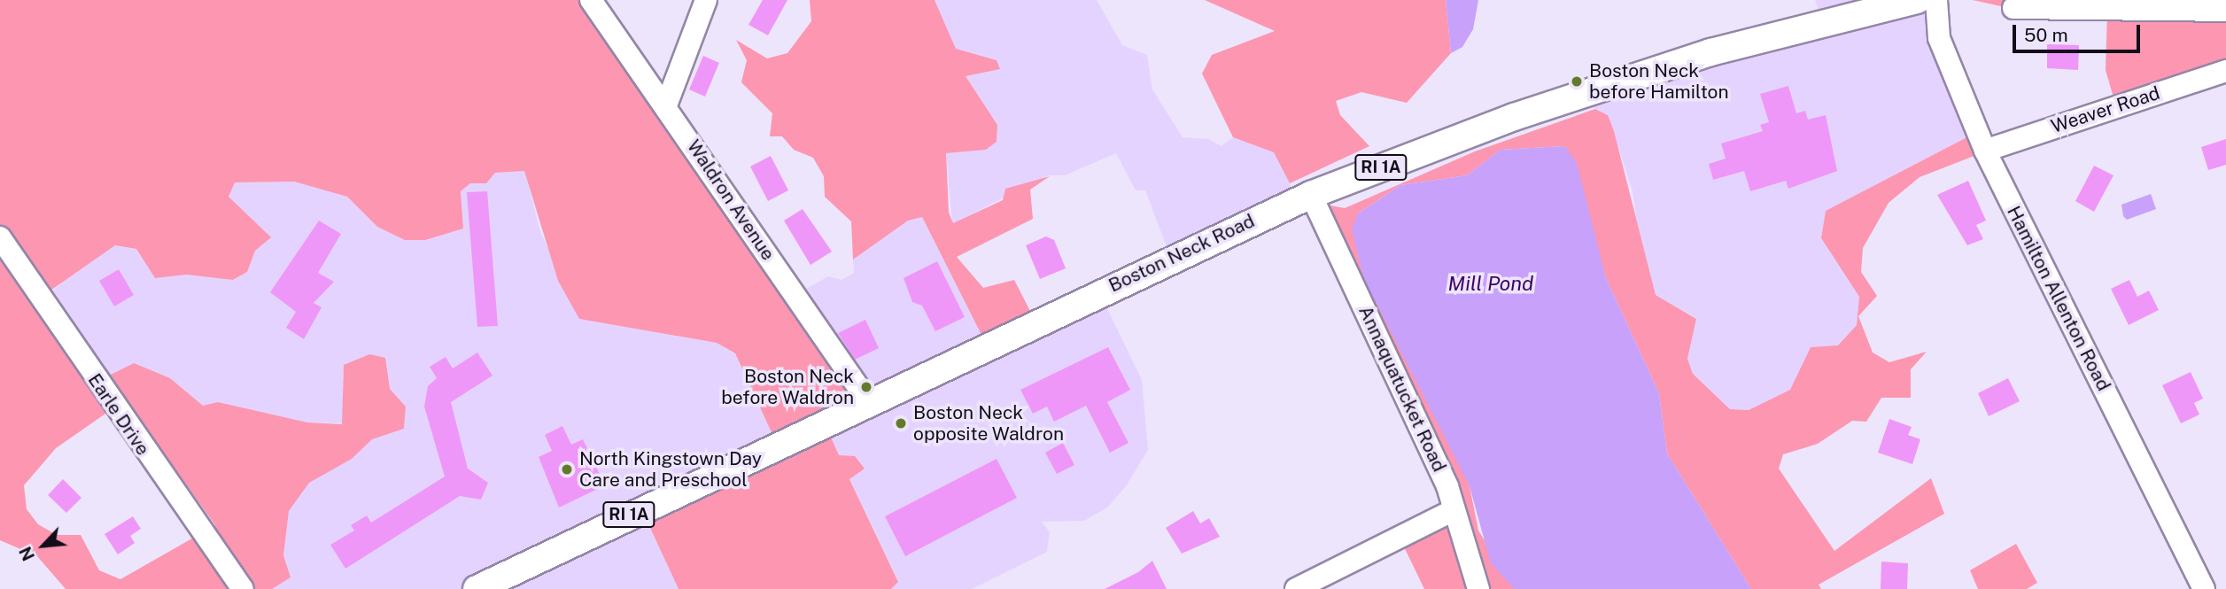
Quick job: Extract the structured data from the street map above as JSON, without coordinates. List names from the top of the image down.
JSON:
{
  "streets": {
    "main road": ["RI 1A", "Boston Neck Road"],
    "street": [
      "Weaver Road",
      "Waldron Avenue",
      "Hamilton Allenton Road",
      "Annaquatucket Road",
      "Earle Drive"
    ]
  },
  "crossings": [
    ["Weaver Road", "Hamilton Allenton Road"],
    ["Waldron Avenue", "Boston Neck Road"],
    ["Boston Neck Road", "Annaquatucket Road"]
  ],
  "water": ["Mill Pond"],
  "places": [
    "Boston Neck before Hamilton",
    "Boston Neck before Waldron",
    "Boston Neck opposite Waldron",
    "North Kingstown Day Care and Preschool"
  ],
  "scale_bar": "50 m",
  "north": "bottom left"
}
